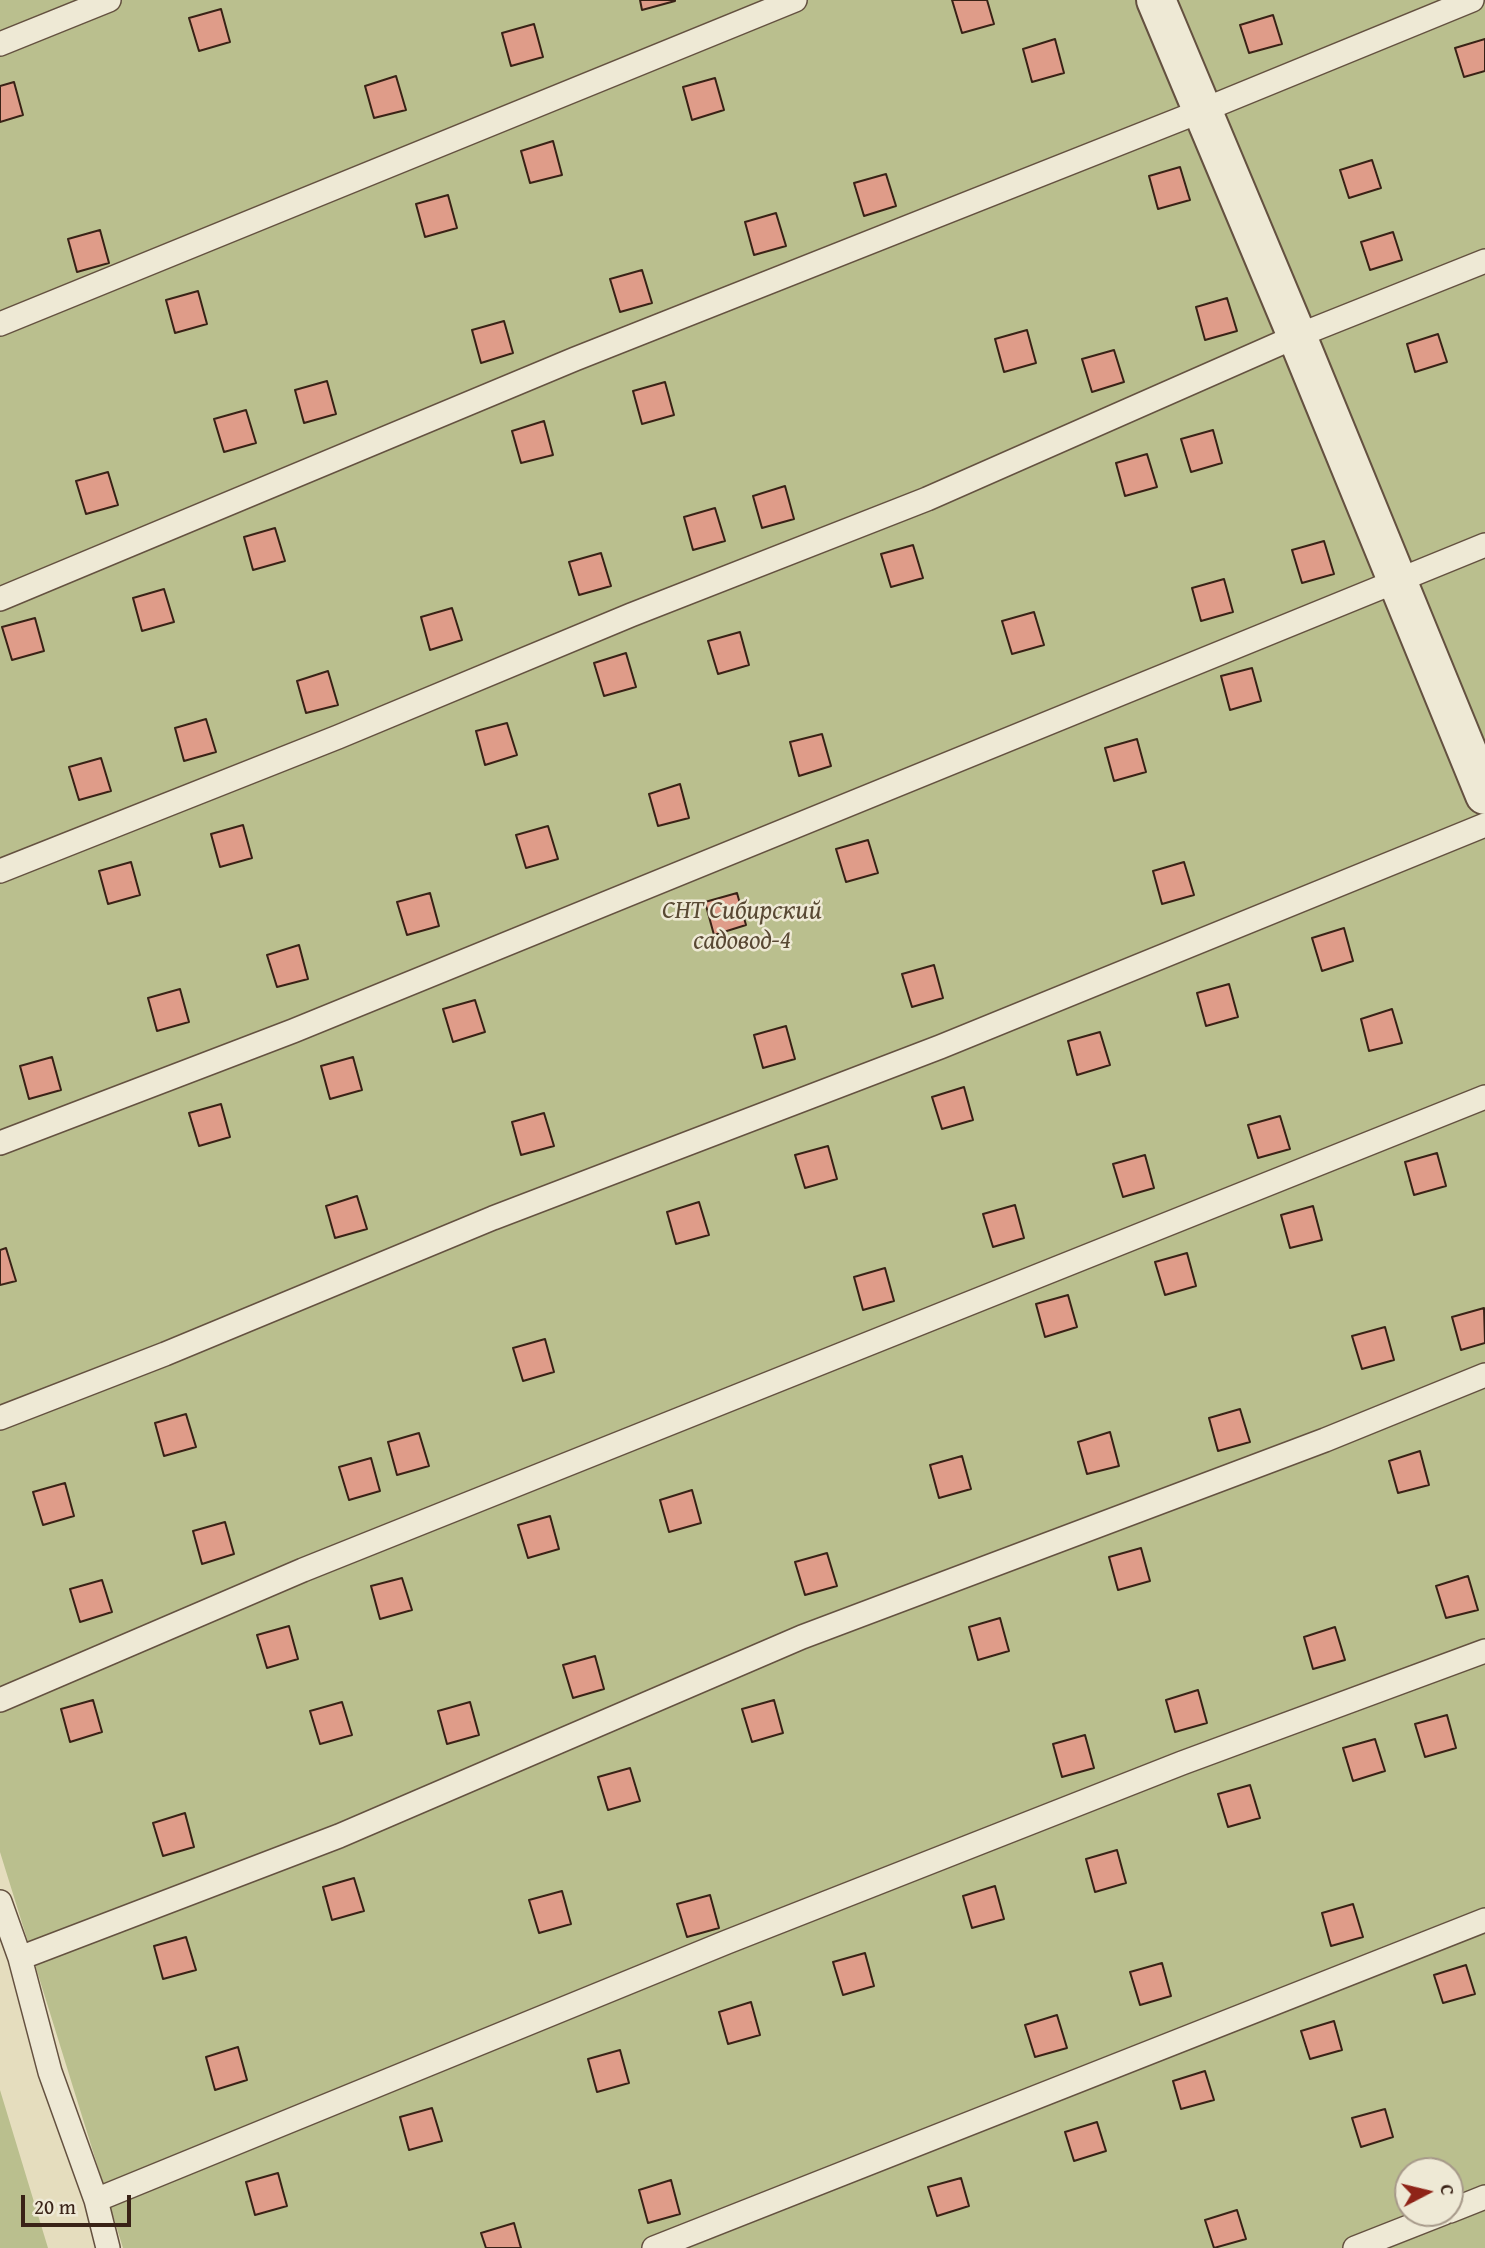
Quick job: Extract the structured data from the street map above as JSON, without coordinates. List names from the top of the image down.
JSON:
{
  "parks": ["СНТ Сибирский садовод-4"],
  "scale_bar": "20 m",
  "north": "right"
}
